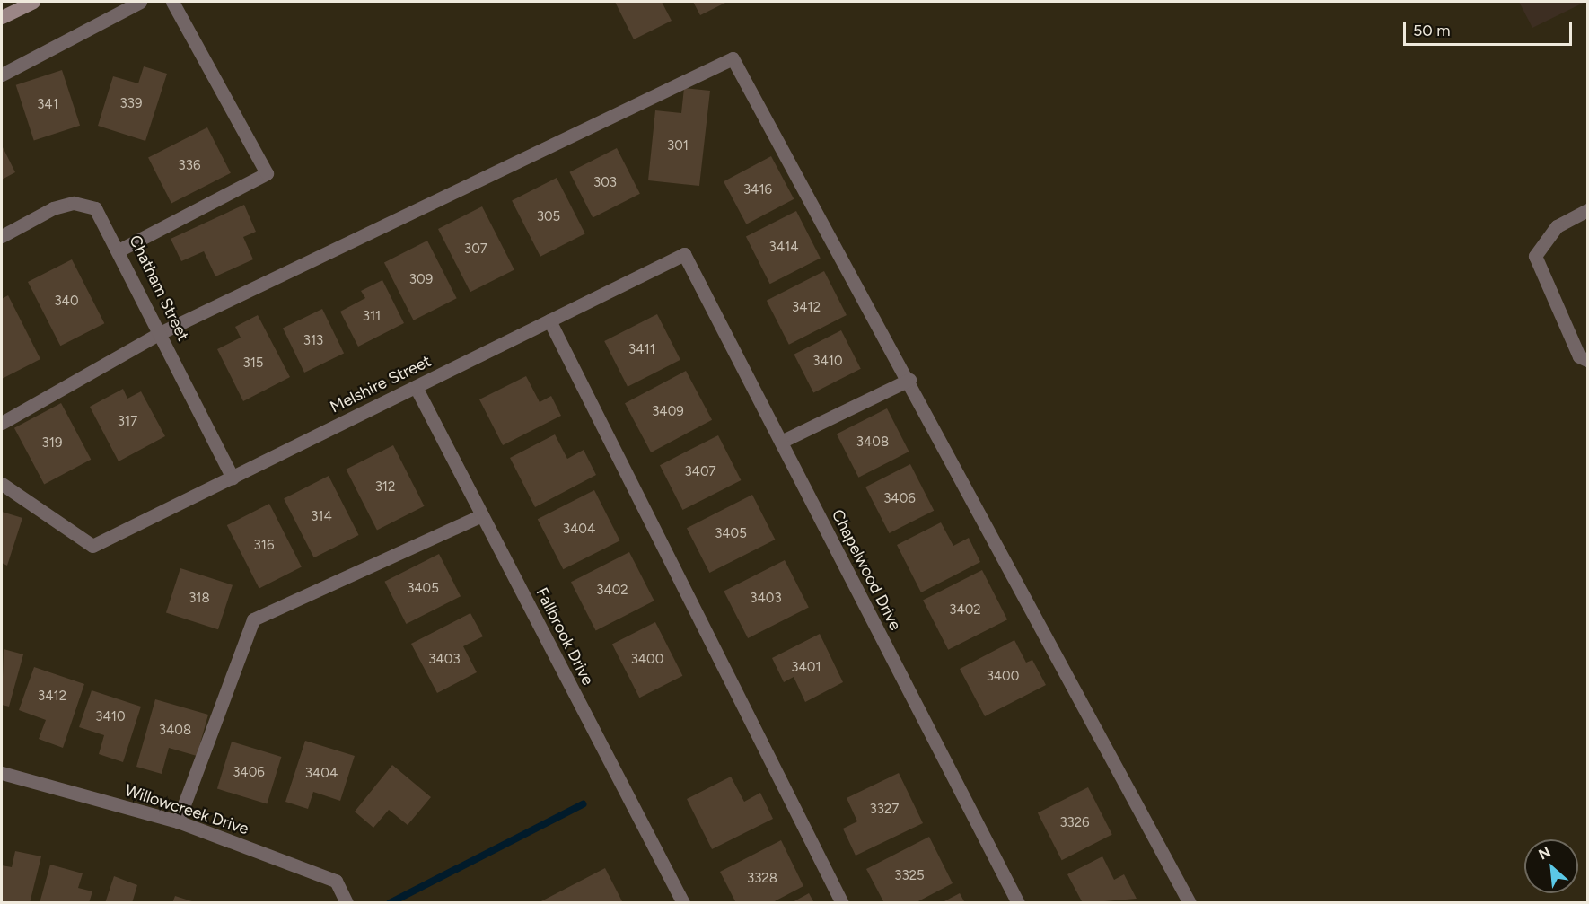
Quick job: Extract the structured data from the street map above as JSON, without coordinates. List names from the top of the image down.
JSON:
{
  "streets": {
    "street": [
      "Chatham Street",
      "Melshire Street",
      "Chapelwood Drive",
      "Fallbrook Drive",
      "Willowcreek Drive"
    ]
  },
  "crossings": [
    ["Chatham Street", "Melshire Street"],
    ["Melshire Street", "Chapelwood Drive"],
    ["Melshire Street", "Fallbrook Drive"]
  ],
  "house_numbers": [
    "339",
    "341",
    "301",
    "336",
    "303",
    "3416",
    "305",
    "3414",
    "307",
    "309",
    "340",
    "3412",
    "311",
    "313",
    "3411",
    "3410",
    "315",
    "3409",
    "317",
    "3408",
    "319",
    "3407",
    "312",
    "3406",
    "314",
    "3404",
    "3405",
    "316",
    "3405",
    "3402",
    "318",
    "3403",
    "3402",
    "3403",
    "3400",
    "3401",
    "3400",
    "3412",
    "3410",
    "3408",
    "3406",
    "3404",
    "3327",
    "3326",
    "3325",
    "3328"
  ],
  "scale_bar": "50 m",
  "north": "top left"
}
